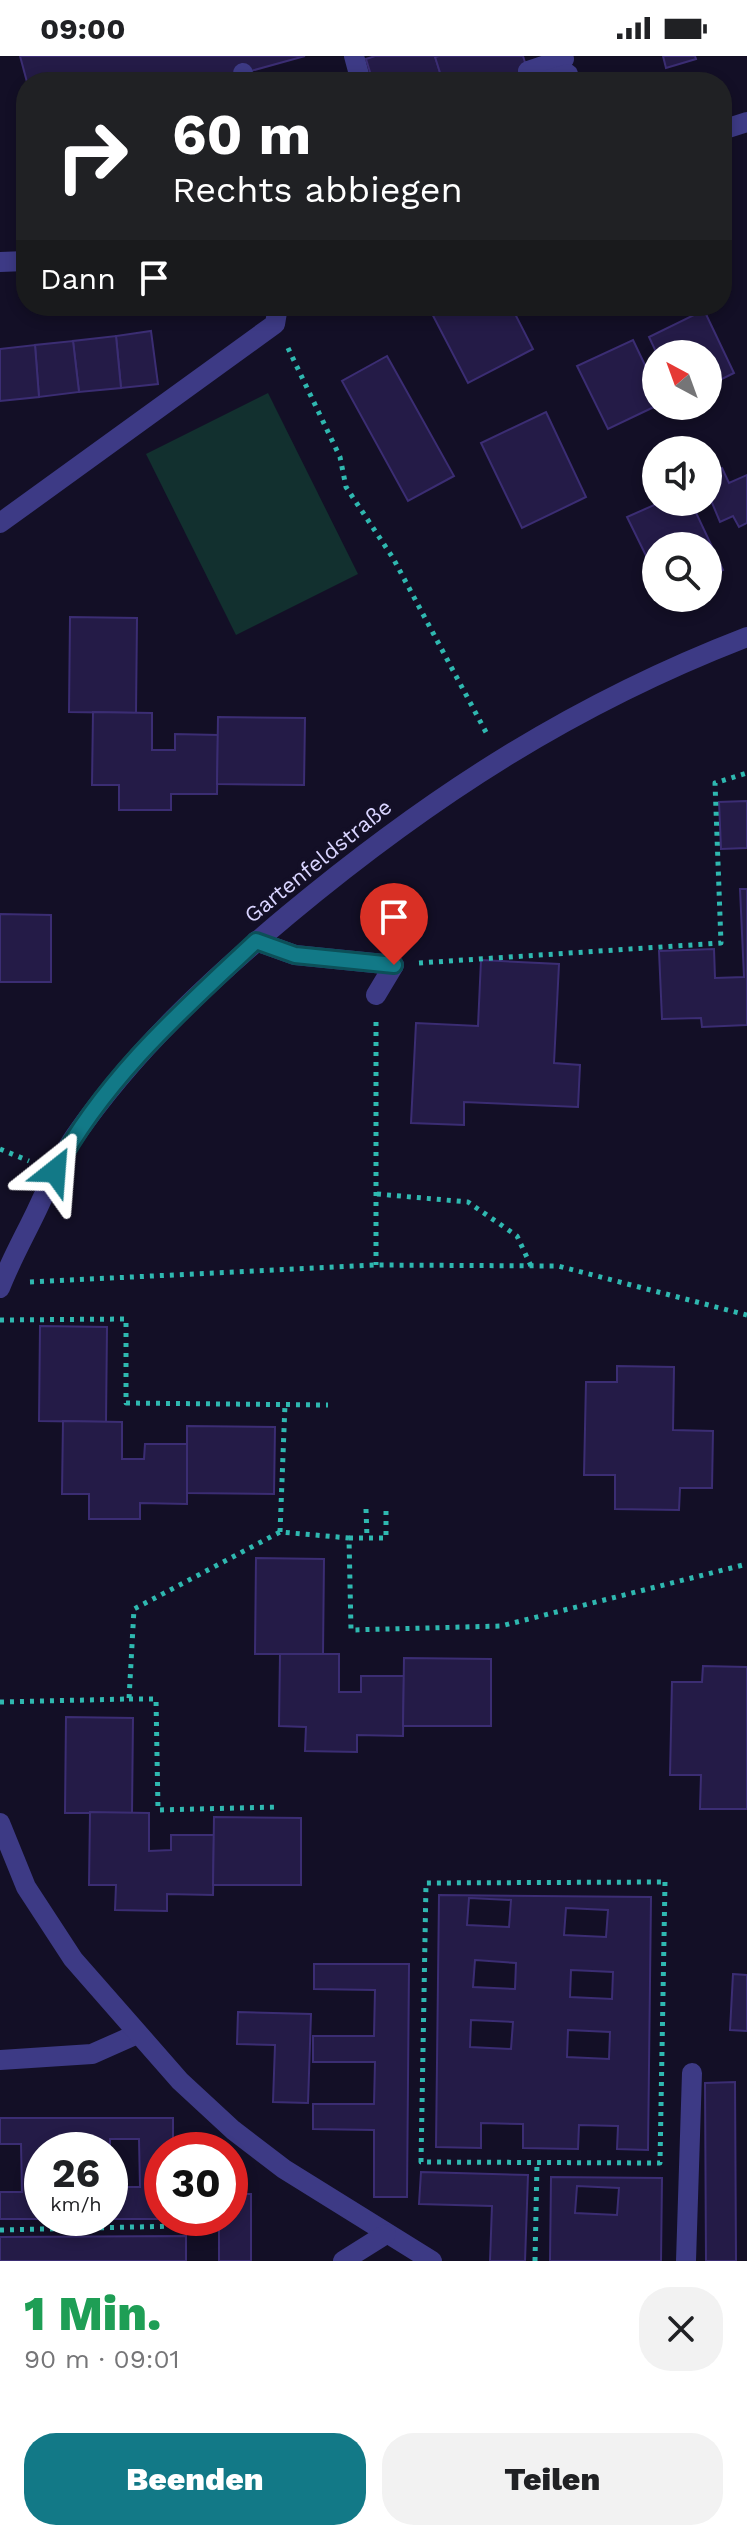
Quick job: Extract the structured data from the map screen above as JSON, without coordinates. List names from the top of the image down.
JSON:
{
  "streets": {
    "street": ["Gartenfeldstraße"]
  },
  "north": "top left",
  "page": {
    "status": "09:00",
    "turn": ["60 m", "Rechts abbiegen"],
    "then": "Dann",
    "speed": "26 km/h",
    "limit": "30",
    "heading": ["1 Min.", "90 m · 09:01"],
    "buttons": ["Beenden", "Teilen"]
  }
}
